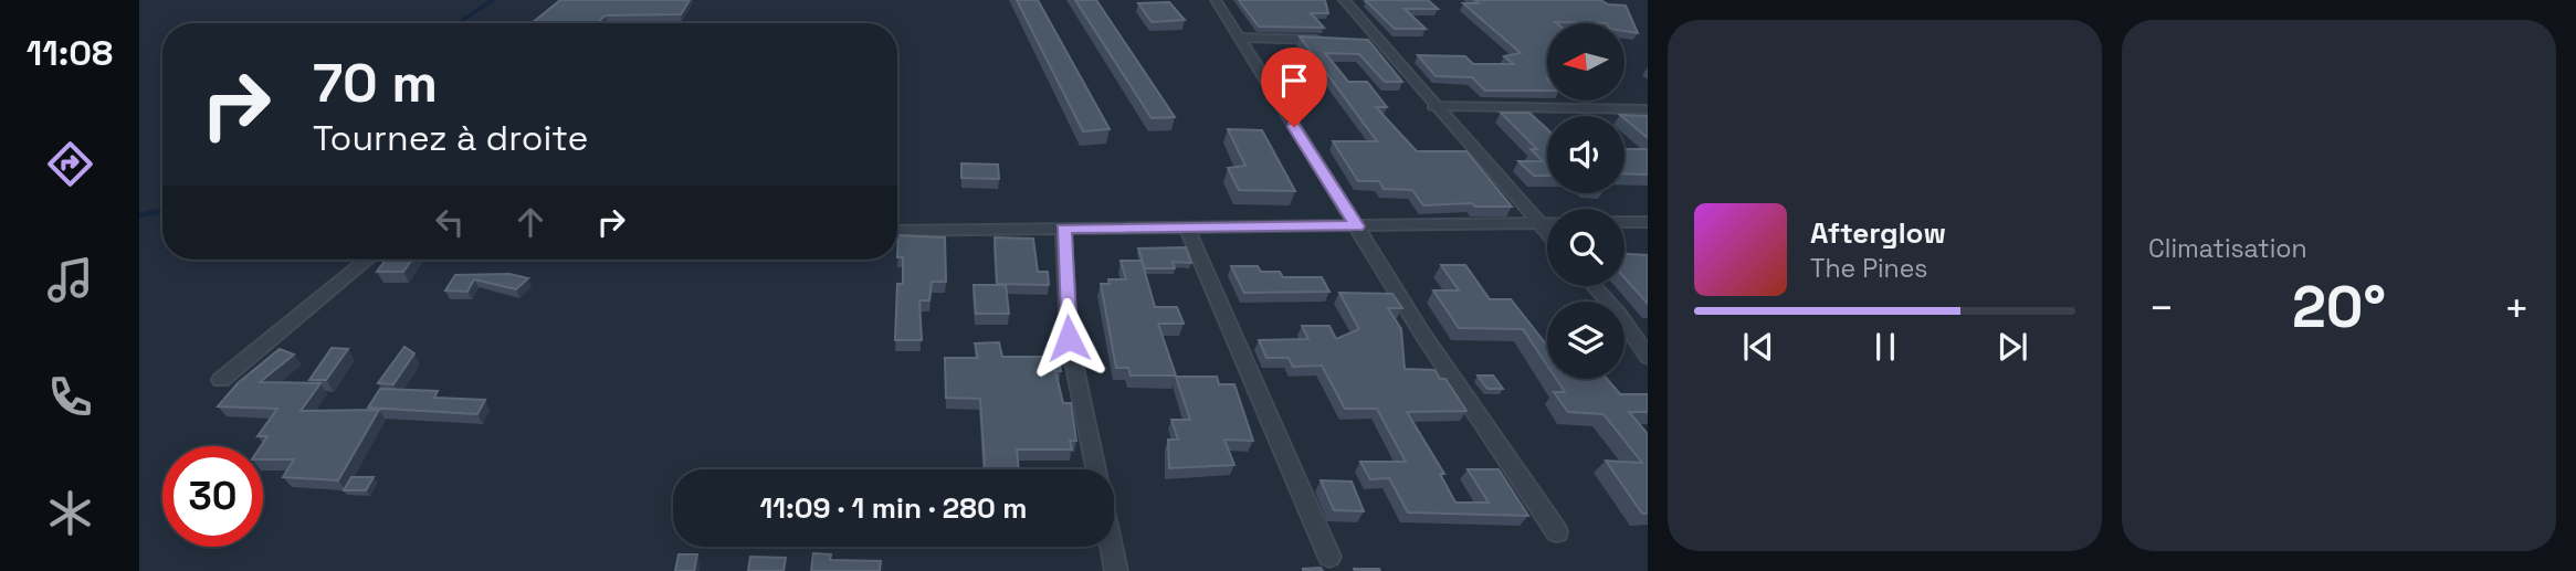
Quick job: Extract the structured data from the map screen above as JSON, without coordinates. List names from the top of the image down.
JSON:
{
  "north": "left",
  "page": {
    "tabs": "11:08",
    "tile": "Climatisation",
    "turn": ["70 m", "Tournez à droite"],
    "song": ["Afterglow", "The Pines"],
    "heat": ["−", "20°", "+"],
    "limit": "30",
    "trip": "11:09 · 1 min · 280 m"
  }
}
